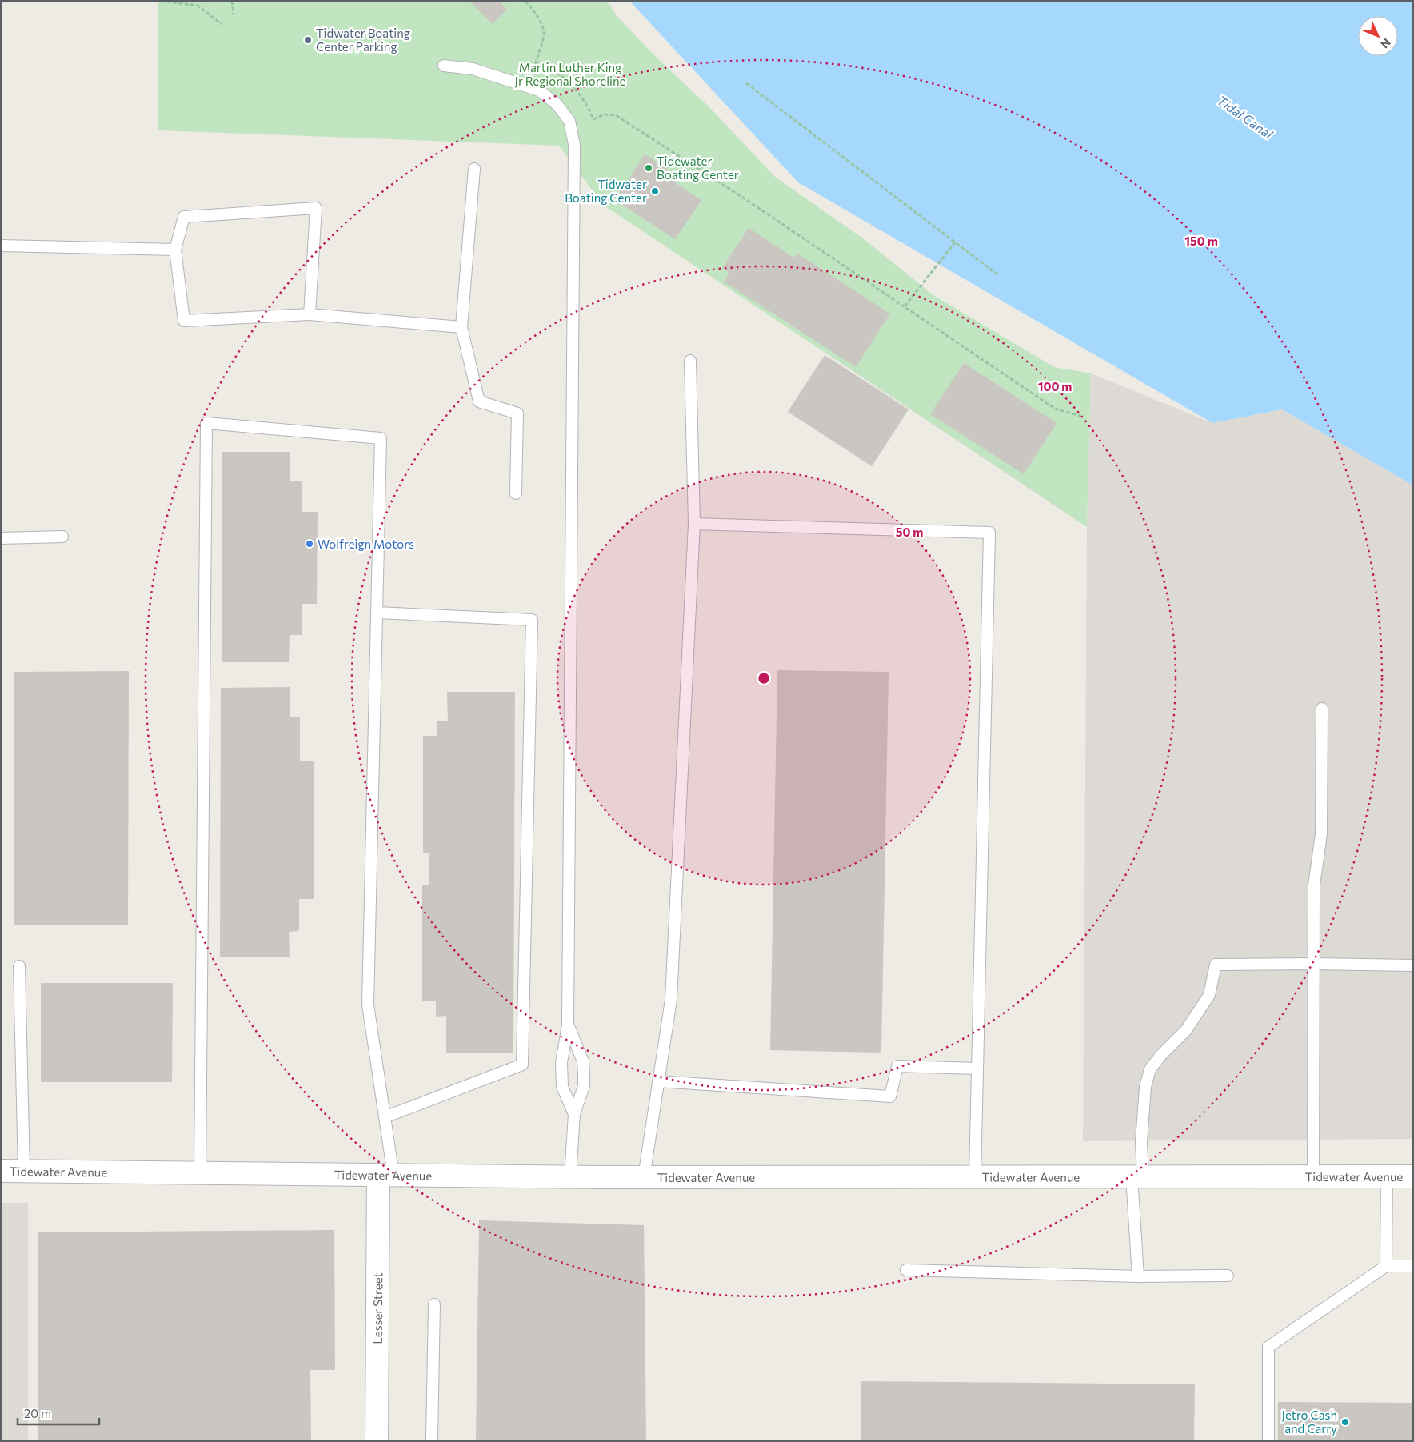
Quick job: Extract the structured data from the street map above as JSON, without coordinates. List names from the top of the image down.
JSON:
{
  "streets": {
    "street": ["Tidewater Avenue", "Lesser Street"]
  },
  "crossings": [
    ["Tidewater Avenue", "Lesser Street"]
  ],
  "water": ["Tidal Canal"],
  "parks": ["Martin Luther King Jr Regional Shoreline"],
  "places": [
    "Tidwater Boating Center Parking",
    "Tidewater Boating Center",
    "Tidwater Boating Center",
    "Wolfreign Motors",
    "Jetro Cash and Carry"
  ],
  "scale_bar": "20 m",
  "north": "bottom right",
  "rings": ["150 m", "100 m", "50 m"]
}
